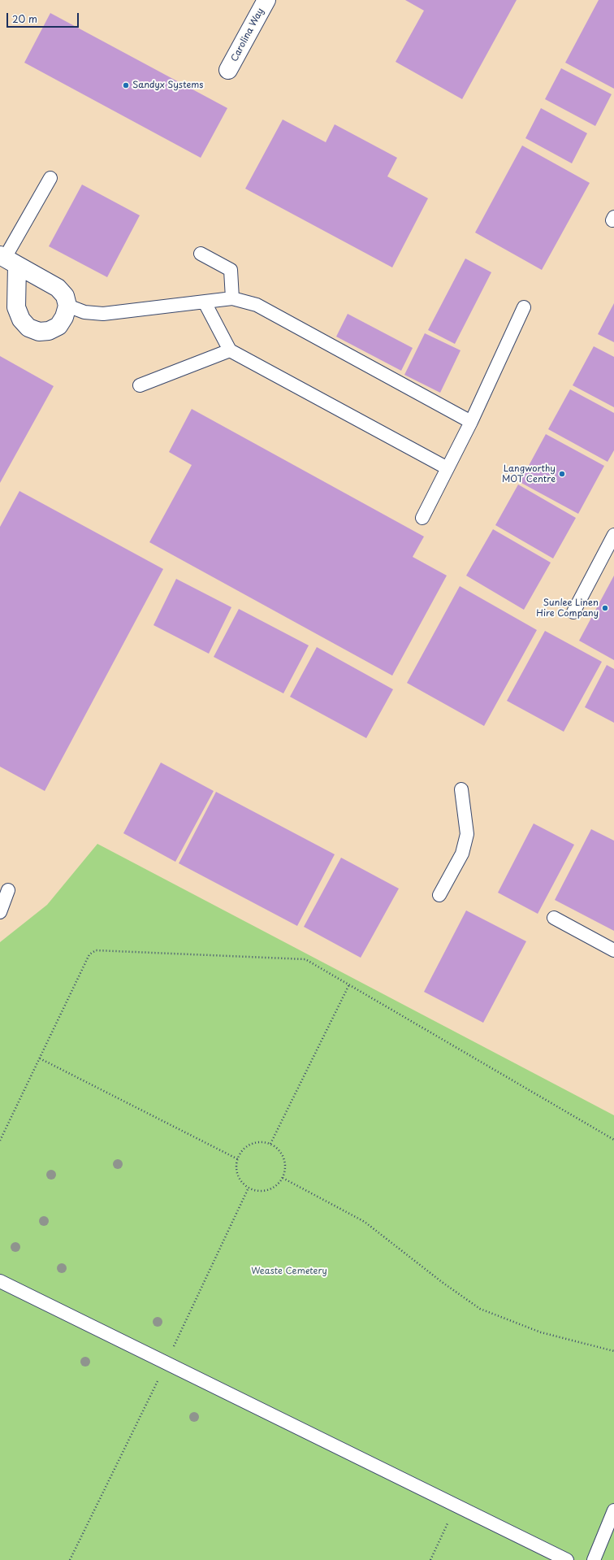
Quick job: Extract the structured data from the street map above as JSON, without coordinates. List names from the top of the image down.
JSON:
{
  "streets": {
    "street": ["Carolina Way"]
  },
  "parks": ["Weaste Cemetery"],
  "places": ["Sandyx Systems", "Langworthy MOT Centre", "Sunlee Linen Hire Company"],
  "scale_bar": "20 m"
}
